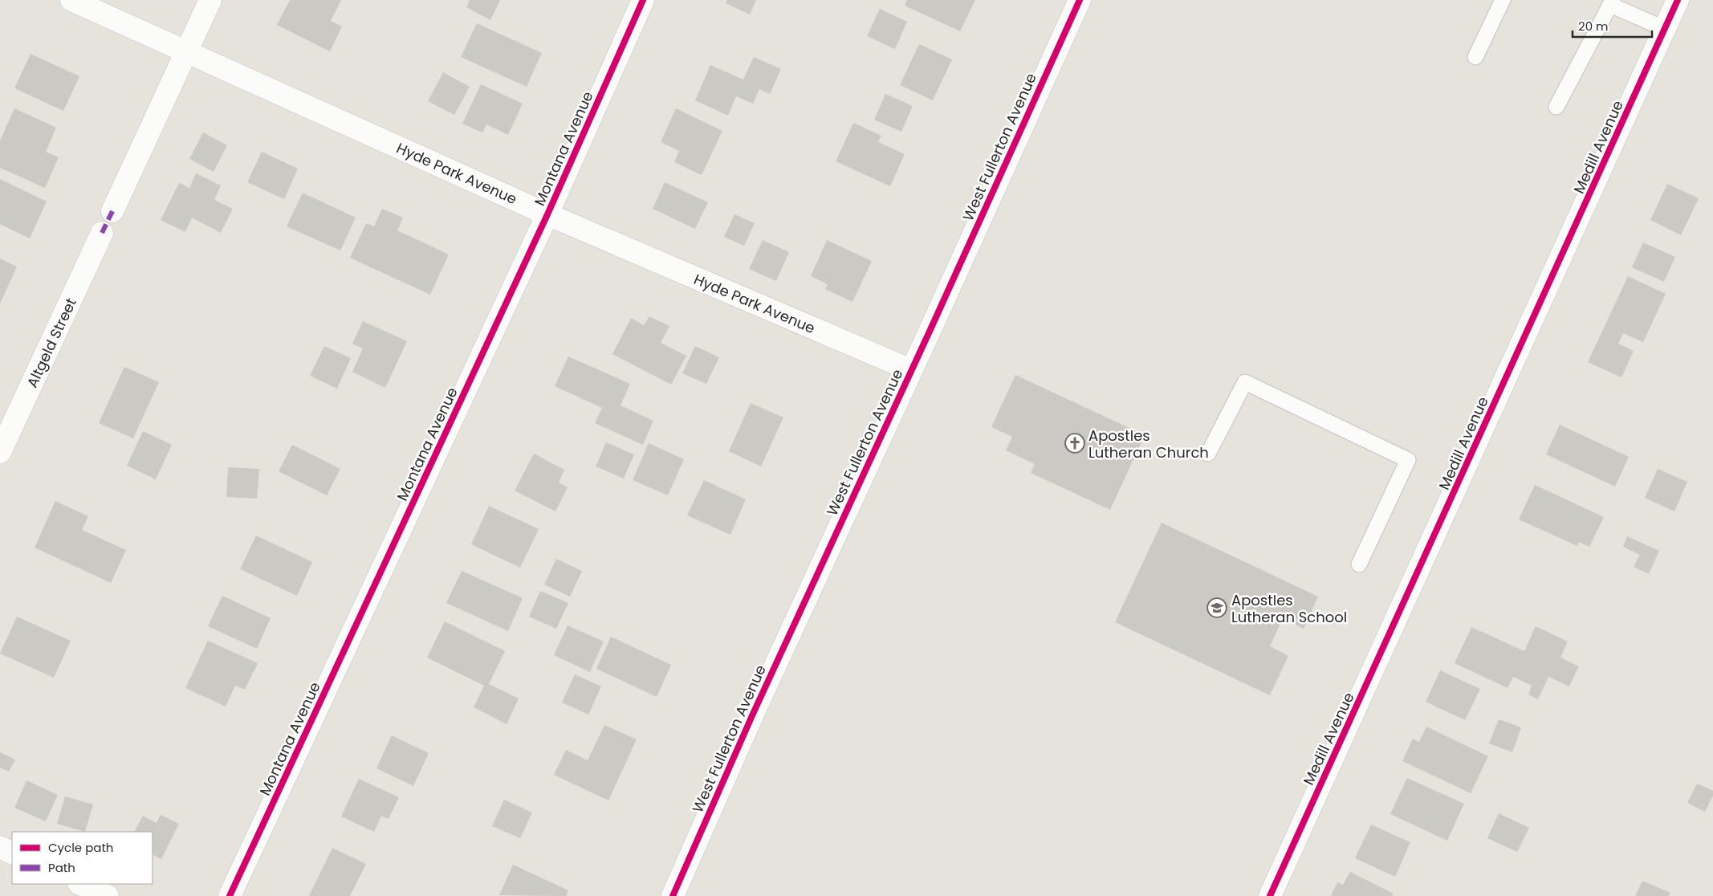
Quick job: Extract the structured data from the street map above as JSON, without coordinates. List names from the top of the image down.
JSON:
{
  "streets": {
    "street": [
      "West Fullerton Avenue",
      "Medill Avenue",
      "Montana Avenue",
      "Hyde Park Avenue",
      "Altgeld Street"
    ]
  },
  "crossings": [
    ["West Fullerton Avenue", "Hyde Park Avenue"],
    ["Montana Avenue", "Hyde Park Avenue"]
  ],
  "places": {
    "church": ["Apostles Lutheran Church"],
    "school or university": ["Apostles Lutheran School"]
  },
  "legend": ["Cycle path", "Path"],
  "scale_bar": "20 m"
}
